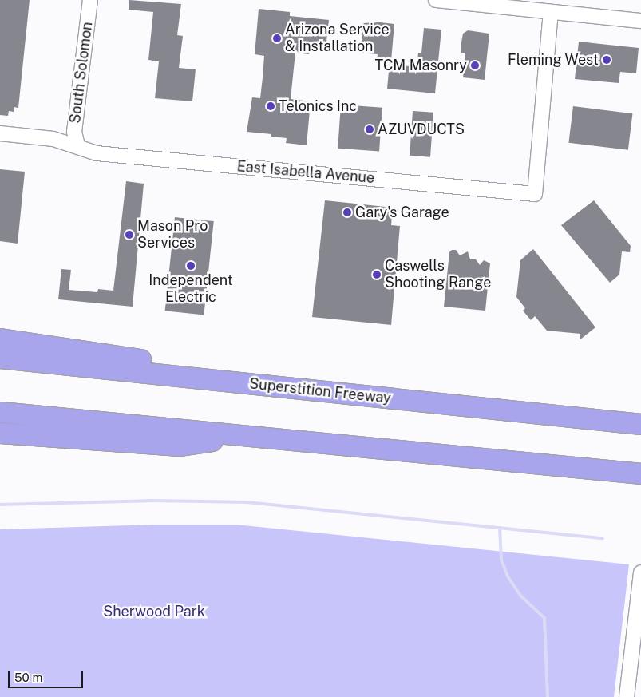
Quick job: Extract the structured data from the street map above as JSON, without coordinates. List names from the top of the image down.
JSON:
{
  "streets": {
    "highway": ["Superstition Freeway"],
    "street": ["South Solomon", "East Isabella Avenue"]
  },
  "crossings": [
    ["South Solomon", "East Isabella Avenue"]
  ],
  "parks": ["Sherwood Park"],
  "places": [
    "Arizona Service & Installation",
    "Fleming West",
    "TCM Masonry",
    "Telonics Inc",
    "AZUVDUCTS",
    "Gary's Garage",
    "Mason Pro Services",
    "Independent Electric",
    "Caswells Shooting Range"
  ],
  "scale_bar": "50 m"
}
